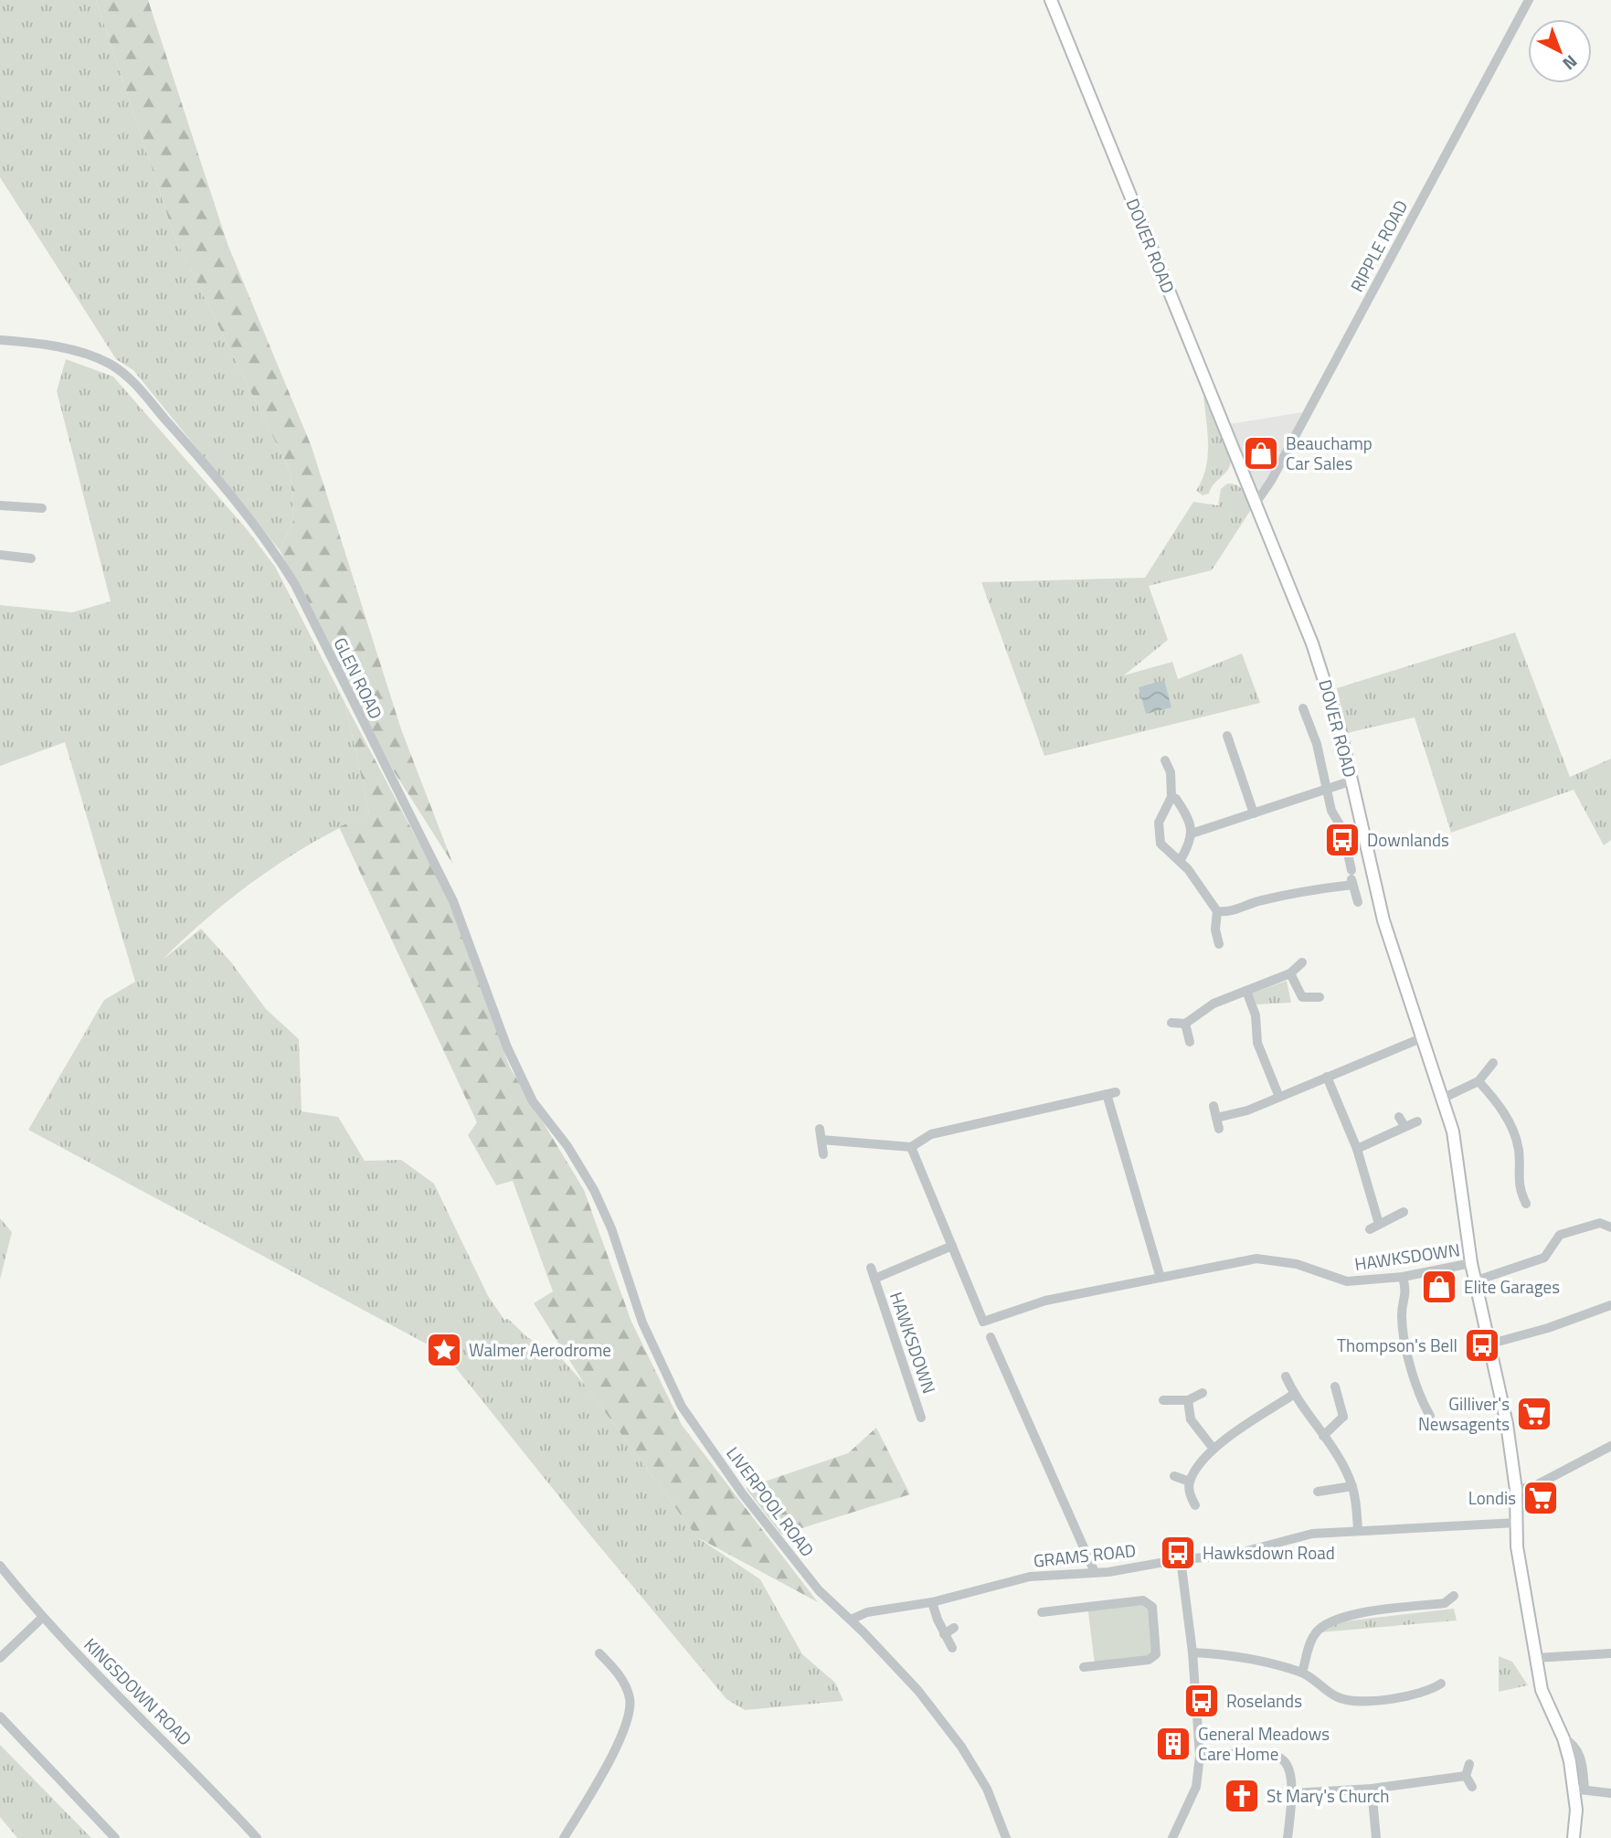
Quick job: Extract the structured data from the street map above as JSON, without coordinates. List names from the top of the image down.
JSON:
{
  "streets": {
    "main road": ["DOVER ROAD"],
    "street": [
      "RIPPLE ROAD",
      "GLEN ROAD",
      "HAWKSDOWN",
      "LIVERPOOL ROAD",
      "GRAMS ROAD",
      "KINGSDOWN ROAD"
    ]
  },
  "crossings": [
    ["DOVER ROAD", "RIPPLE ROAD"],
    ["DOVER ROAD", "HAWKSDOWN"],
    ["DOVER ROAD", "GRAMS ROAD"],
    ["GLEN ROAD", "LIVERPOOL ROAD"],
    ["LIVERPOOL ROAD", "GRAMS ROAD"]
  ],
  "places": {
    "shop": ["Beauchamp Car Sales", "Elite Garages"],
    "bus stop": [
      "Downlands",
      "Thompson's Bell",
      "Hawksdown Road",
      "Roselands"
    ],
    "place": ["Walmer Aerodrome"],
    "supermarket": ["Gilliver's Newsagents", "Londis"],
    "building": ["General Meadows Care Home"],
    "church": ["St Mary's Church"]
  },
  "north": "bottom right"
}
